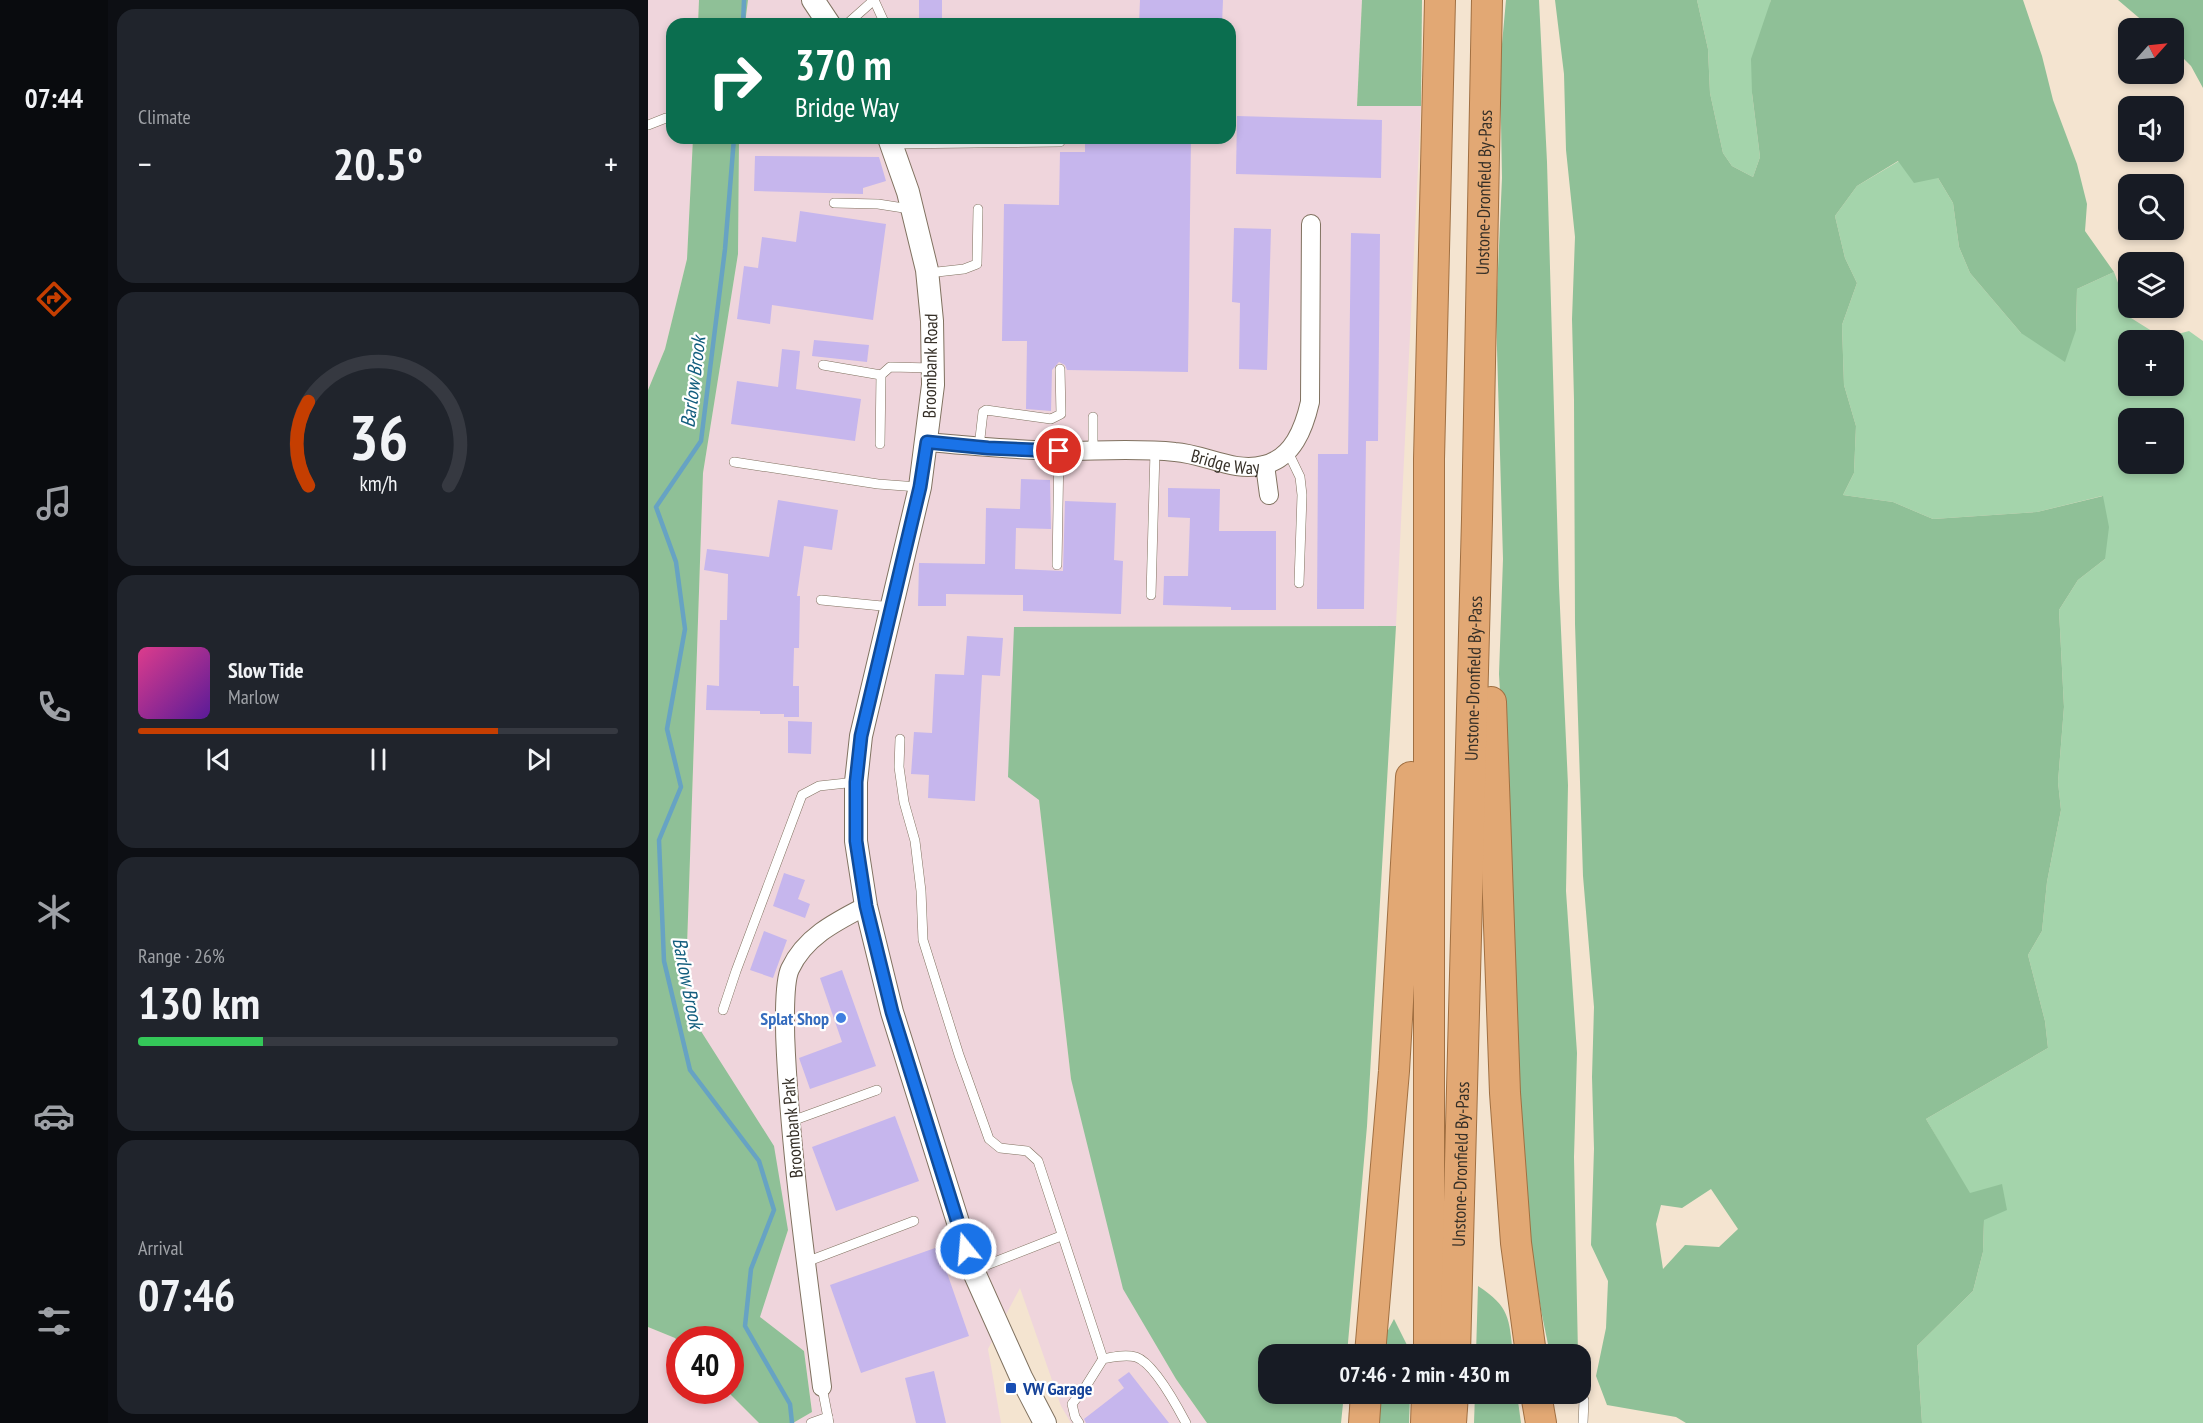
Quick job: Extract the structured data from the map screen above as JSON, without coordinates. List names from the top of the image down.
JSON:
{
  "streets": {
    "highway": ["Unstone-Dronfield By-Pass"],
    "street": ["Broombank Road", "Bridge Way", "Broombank Park"]
  },
  "crossings": [
    ["Broombank Road", "Bridge Way"],
    ["Broombank Road", "Broombank Park"]
  ],
  "water": ["Barlow Brook"],
  "places": {
    "other": ["Splat Shop"],
    "transit": ["VW Garage"]
  },
  "north": "top right",
  "page": {
    "tabs": "07:44",
    "tile": [
      "Climate",
      ["Range · 26%", "130 km"],
      ["Arrival", "07:46"]
    ],
    "map_buttons": ["+", "−"],
    "turn": ["370 m", "Bridge Way"],
    "heat": ["−", "20.5°", "+"],
    "song": ["Slow Tide", "Marlow"],
    "limit": "40",
    "trip": "07:46 · 2 min · 430 m",
    "gauge": ["36", "km/h"]
  }
}
